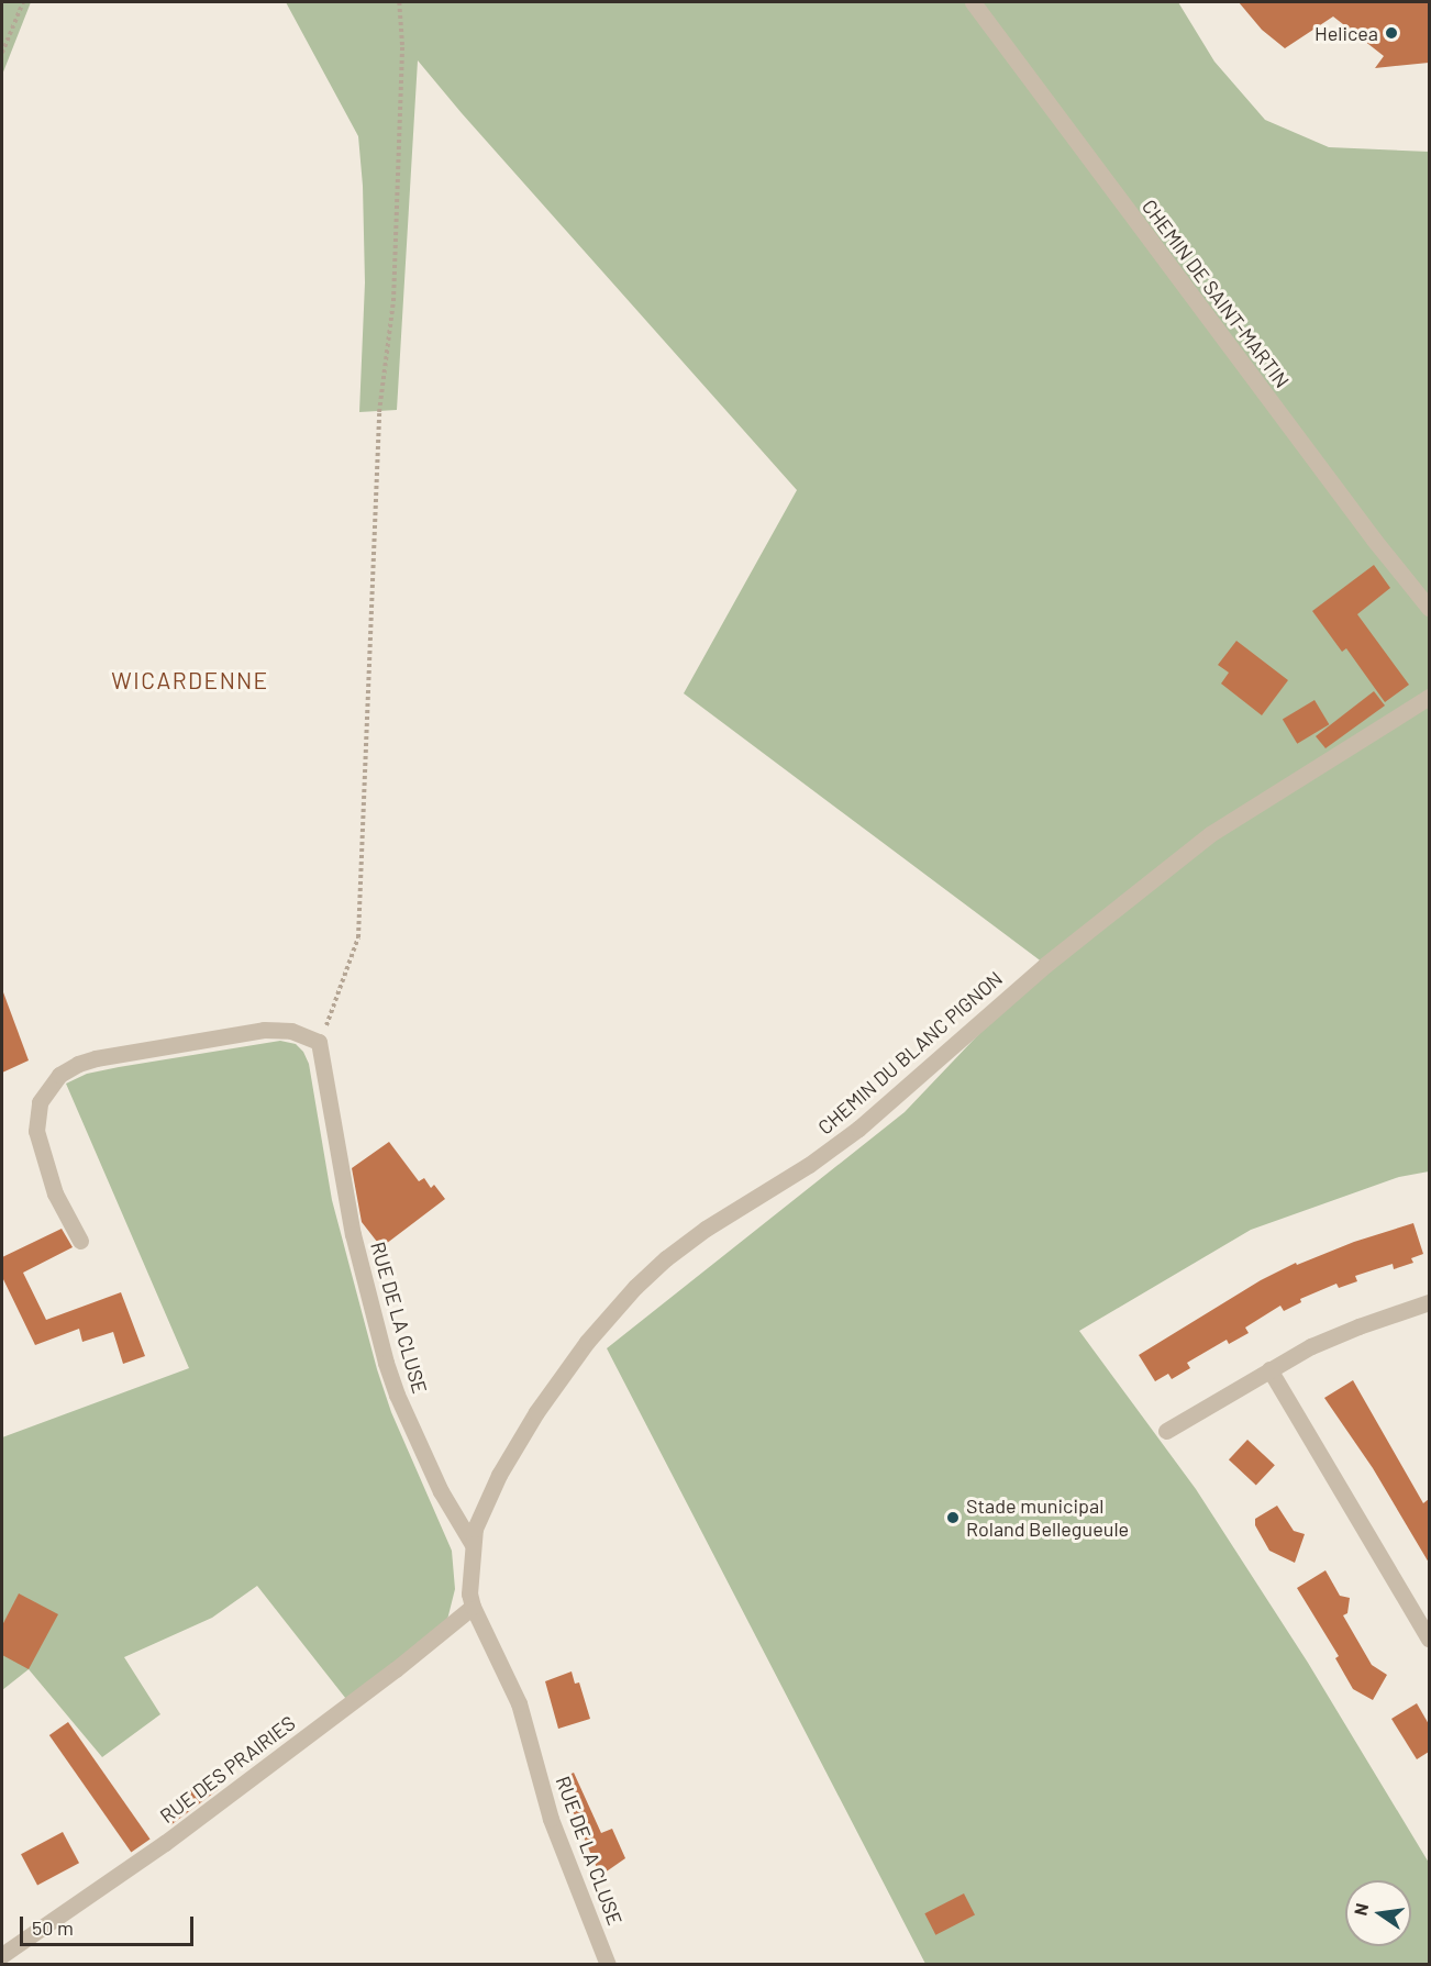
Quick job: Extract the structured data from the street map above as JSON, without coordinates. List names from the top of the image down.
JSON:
{
  "streets": {
    "street": [
      "CHEMIN DE SAINT-MARTIN",
      "CHEMIN DU BLANC PIGNON",
      "RUE DE LA CLUSE",
      "RUE DES PRAIRIES"
    ]
  },
  "crossings": [
    ["CHEMIN DU BLANC PIGNON", "RUE DE LA CLUSE"],
    ["RUE DE LA CLUSE", "RUE DES PRAIRIES"]
  ],
  "districts": ["WICARDENNE"],
  "places": ["Helicea", "Stade municipal Roland Bellegueule"],
  "scale_bar": "50 m",
  "north": "left"
}
